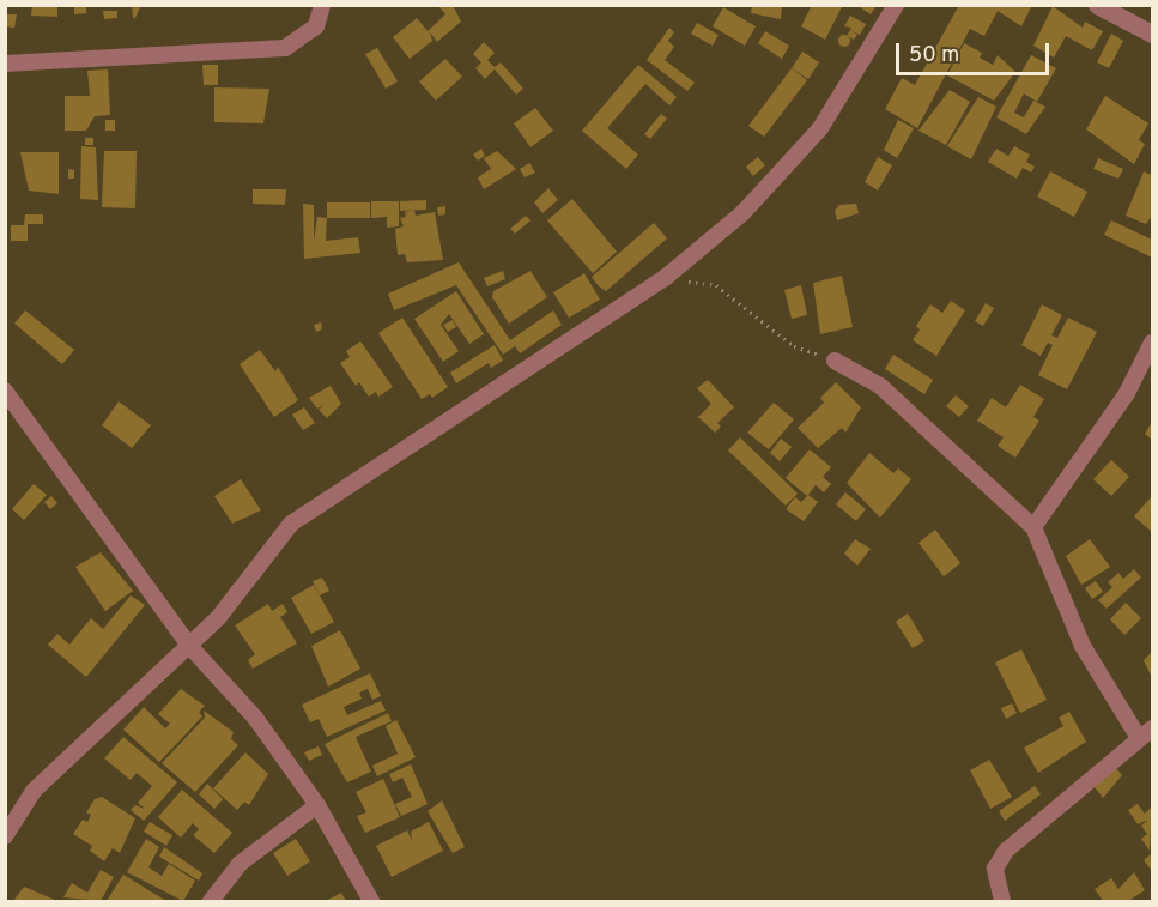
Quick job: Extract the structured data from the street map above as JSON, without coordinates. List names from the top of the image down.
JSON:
{
  "scale_bar": "50 m"
}
